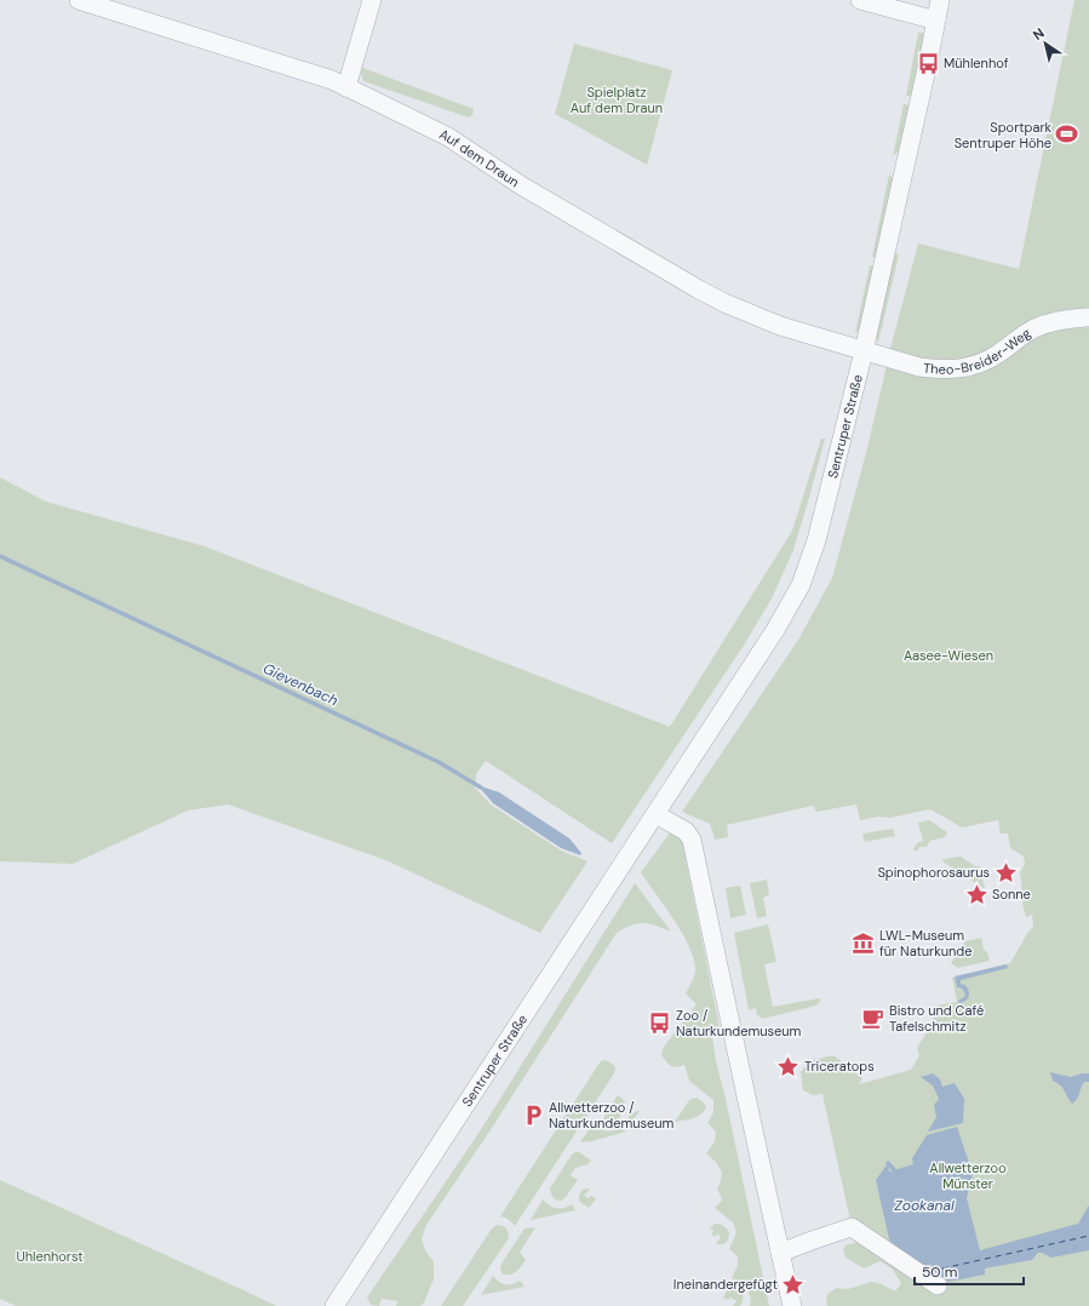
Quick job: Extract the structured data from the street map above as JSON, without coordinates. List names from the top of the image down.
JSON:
{
  "streets": {
    "street": ["Auf dem Draun", "Theo-Breider-Weg", "Sentruper Straße"]
  },
  "crossings": [
    ["Auf dem Draun", "Theo-Breider-Weg"],
    ["Auf dem Draun", "Sentruper Straße"],
    ["Theo-Breider-Weg", "Sentruper Straße"]
  ],
  "water": ["Gievenbach", "Zookanal"],
  "parks": [
    "Spielplatz Auf dem Draun",
    "Aasee-Wiesen",
    "Allwetterzoo Münster",
    "Uhlenhorst"
  ],
  "places": {
    "bus stop": ["Mühlenhof", "Zoo / Naturkundemuseum"],
    "sports": ["Sportpark Sentruper Höhe"],
    "place": [
      "Spinophorosaurus",
      "Sonne",
      "Triceratops",
      "Ineinandergefügt"
    ],
    "museum": ["LWL-Museum für Naturkunde"],
    "cafe": ["Bistro und Café Tafelschmitz"],
    "parking": ["Allwetterzoo / Naturkundemuseum"]
  },
  "scale_bar": "50 m",
  "north": "top left"
}
